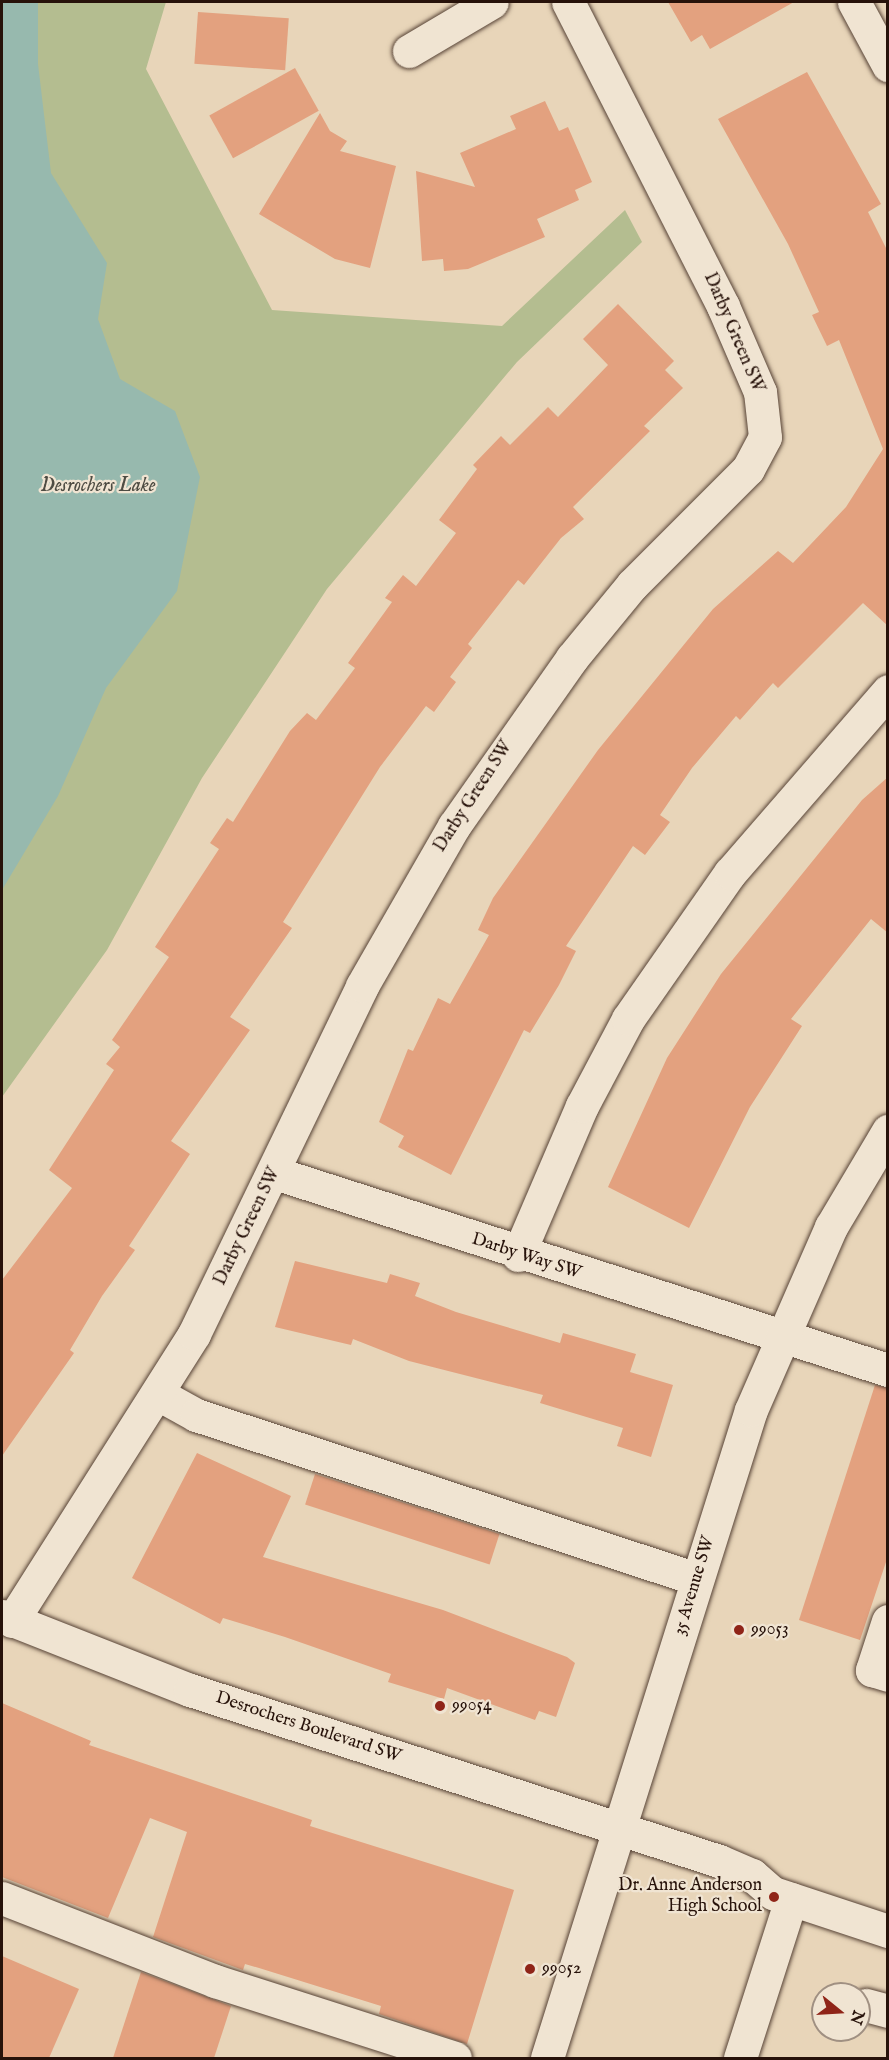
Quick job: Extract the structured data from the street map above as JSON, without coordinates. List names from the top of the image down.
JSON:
{
  "streets": {
    "street": [
      "Darby Green SW",
      "Darby Way SW",
      "35 Avenue SW",
      "Desrochers Boulevard SW"
    ]
  },
  "crossings": [
    ["Darby Green SW", "Darby Way SW"],
    ["Darby Green SW", "Desrochers Boulevard SW"],
    ["Darby Way SW", "35 Avenue SW"],
    ["35 Avenue SW", "Desrochers Boulevard SW"]
  ],
  "water": ["Desrochers Lake"],
  "places": [
    "99053",
    "99054",
    "Dr. Anne Anderson High School",
    "99052"
  ],
  "north": "right"
}
